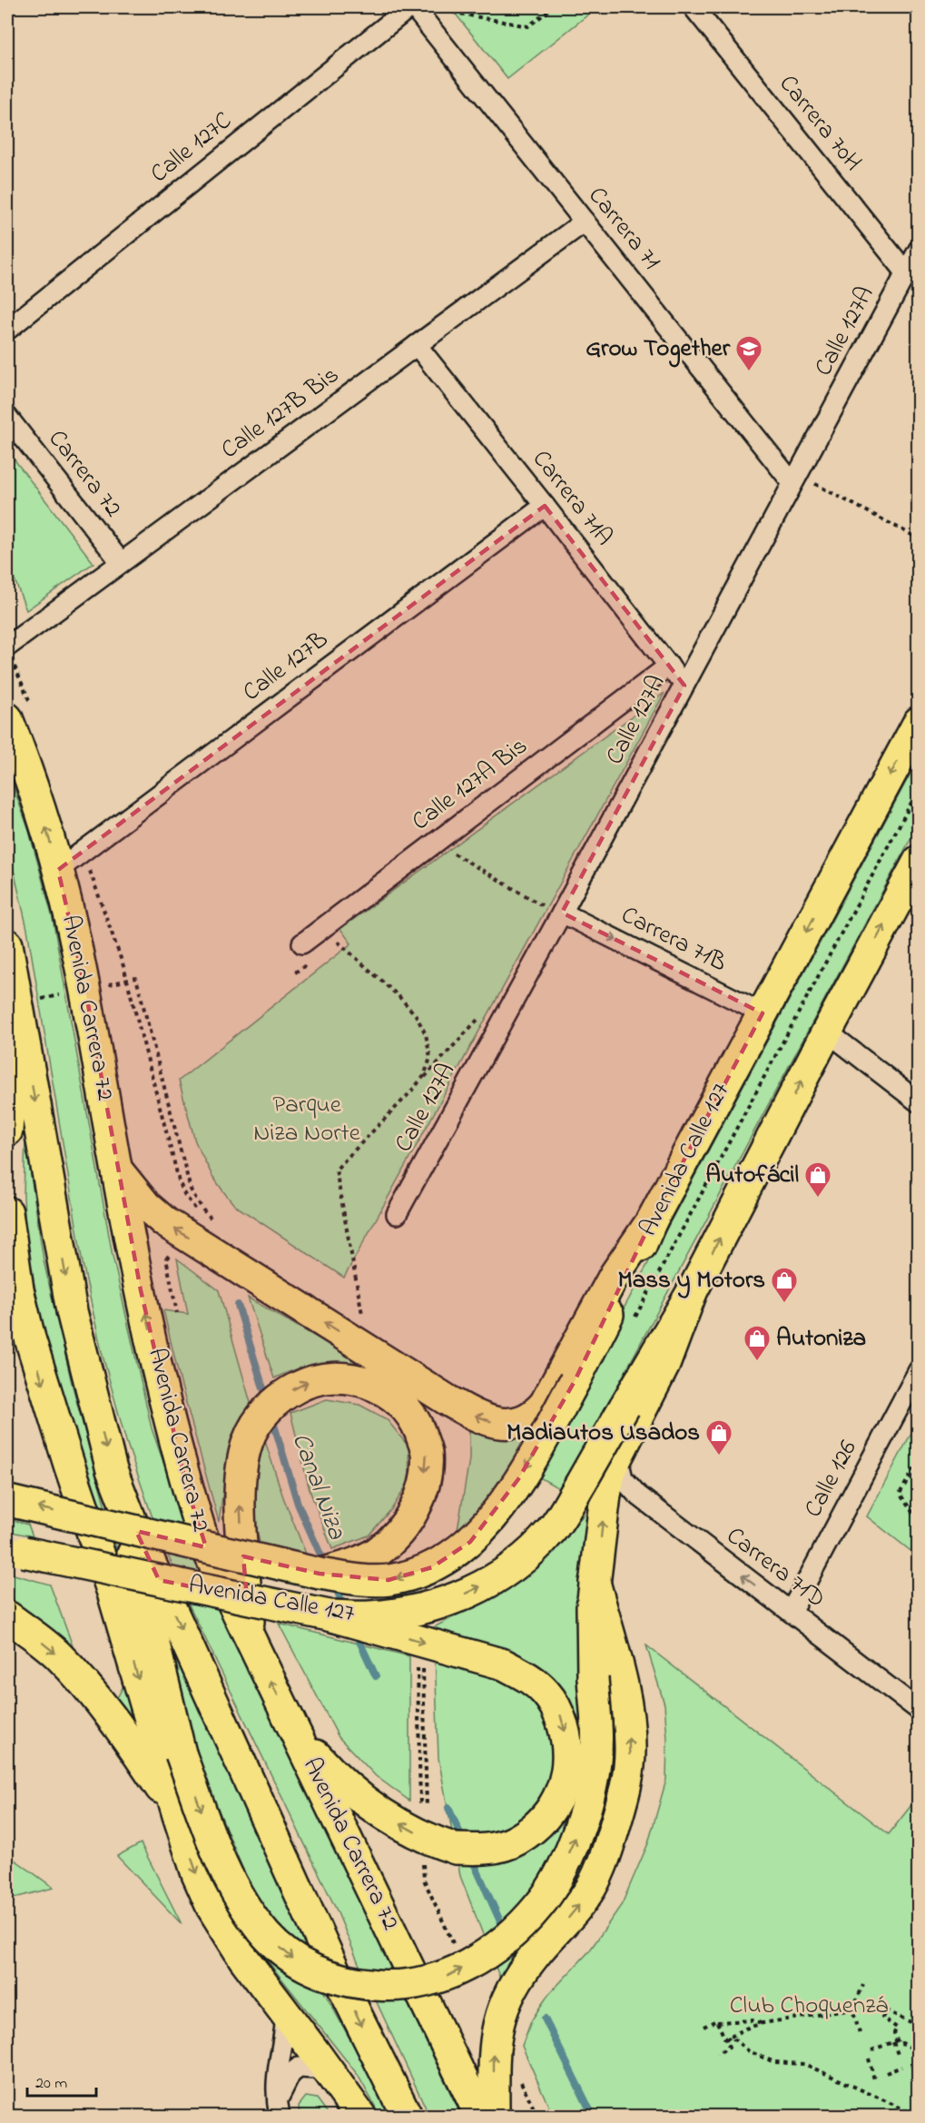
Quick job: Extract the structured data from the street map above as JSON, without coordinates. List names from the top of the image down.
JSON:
{
  "streets": {
    "main road": ["Avenida Carrera 72", "Avenida Calle 127"],
    "street": [
      "Carrera 70H",
      "Calle 127C",
      "Carrera 71",
      "Calle 127A",
      "Calle 127B Bis",
      "Carrera 72",
      "Carrera 71A",
      "Calle 127B",
      "Calle 127A Bis",
      "Carrera 71B",
      "Calle 126",
      "Carrera 71D"
    ]
  },
  "crossings": [
    ["Carrera 70H", "Calle 127A"],
    ["Carrera 71", "Calle 127A"],
    ["Carrera 71", "Calle 127B Bis"],
    ["Calle 127A", "Carrera 71A"],
    ["Calle 127A", "Carrera 71B"],
    ["Calle 127B Bis", "Carrera 72"],
    ["Calle 127B Bis", "Carrera 71A"],
    ["Carrera 71A", "Calle 127B"],
    ["Carrera 71A", "Calle 127A Bis"],
    ["Calle 127B", "Avenida Carrera 72"],
    ["Carrera 71B", "Avenida Calle 127"],
    ["Calle 126", "Carrera 71D"]
  ],
  "one_way": ["Carrera 71B", "Carrera 71D"],
  "water": ["Canal Niza"],
  "parks": ["Parque Niza Norte", "Club Choquenzá"],
  "places": {
    "school or university": ["Grow Together"],
    "shop": [
      "Autofácil",
      "Mass y Motors",
      "Autoniza",
      "Madiautos Usados"
    ]
  },
  "scale_bar": "20 m"
}
